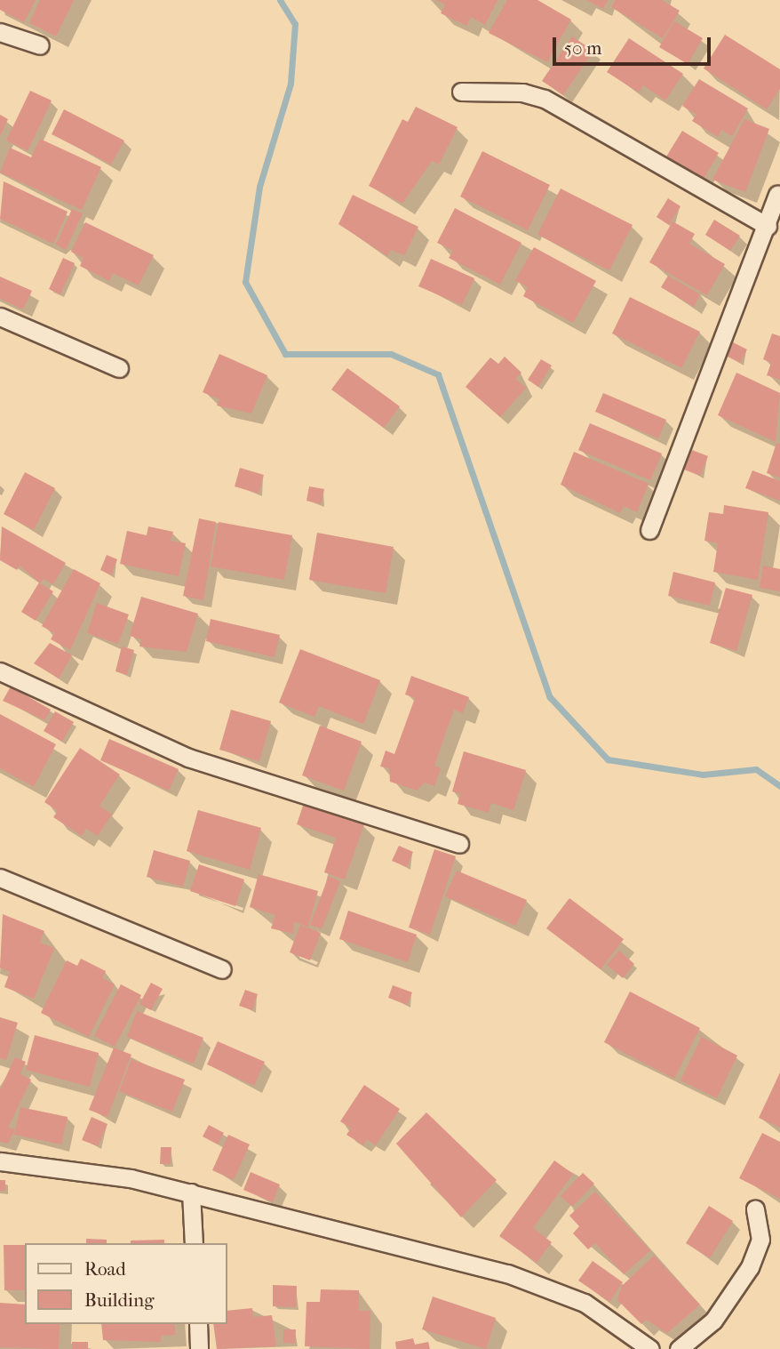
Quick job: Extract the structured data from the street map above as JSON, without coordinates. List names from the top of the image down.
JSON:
{
  "legend": ["Road", "Building"],
  "scale_bar": "50 m"
}
